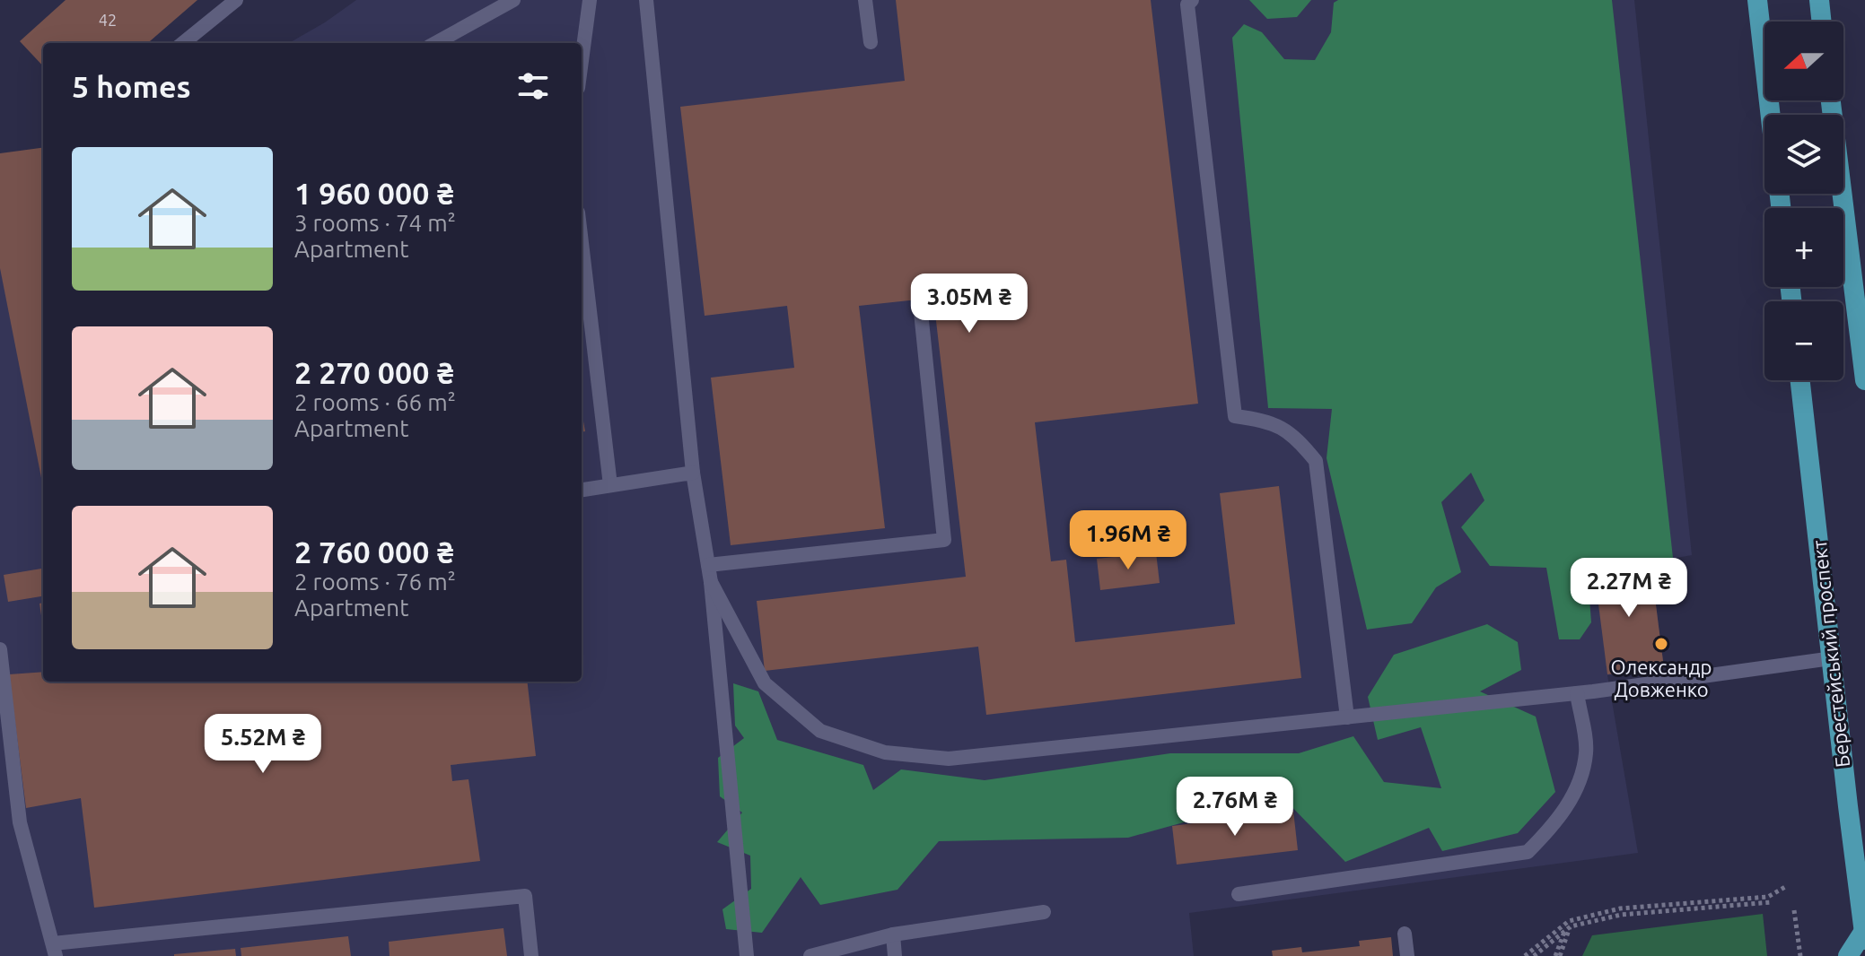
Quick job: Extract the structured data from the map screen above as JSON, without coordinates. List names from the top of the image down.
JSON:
{
  "streets": {
    "main road": ["Берестейський проспект"]
  },
  "places": ["Олександр Довженко"],
  "house_numbers": ["42"],
  "north": "left",
  "page": {
    "map_buttons": ["+", "−"],
    "heading": "5 homes",
    "list": [
      {
        "name": "1 960 000 ₴",
        "note": "3 rooms · 74 m² · Apartment"
      },
      {
        "name": "2 270 000 ₴",
        "note": "2 rooms · 66 m² · Apartment"
      },
      {
        "name": "2 760 000 ₴",
        "note": "2 rooms · 76 m² · Apartment"
      }
    ],
    "price": [
      "3.05M ₴",
      "1.96M ₴",
      "2.27M ₴",
      "5.52M ₴",
      "2.76M ₴"
    ]
  }
}
